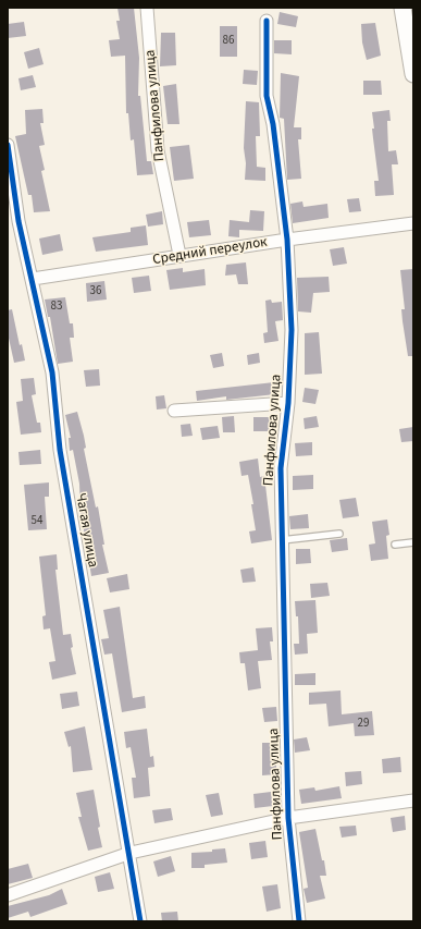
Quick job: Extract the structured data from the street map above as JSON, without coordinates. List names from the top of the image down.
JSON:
{
  "streets": {
    "street": ["Панфилова улица", "Средний переулок", "Чагая улица"]
  },
  "crossings": [
    ["Панфилова улица", "Средний переулок"],
    ["Средний переулок", "Чагая улица"]
  ],
  "house_numbers": [
    "86",
    "36",
    "83",
    "54",
    "29"
  ]
}
